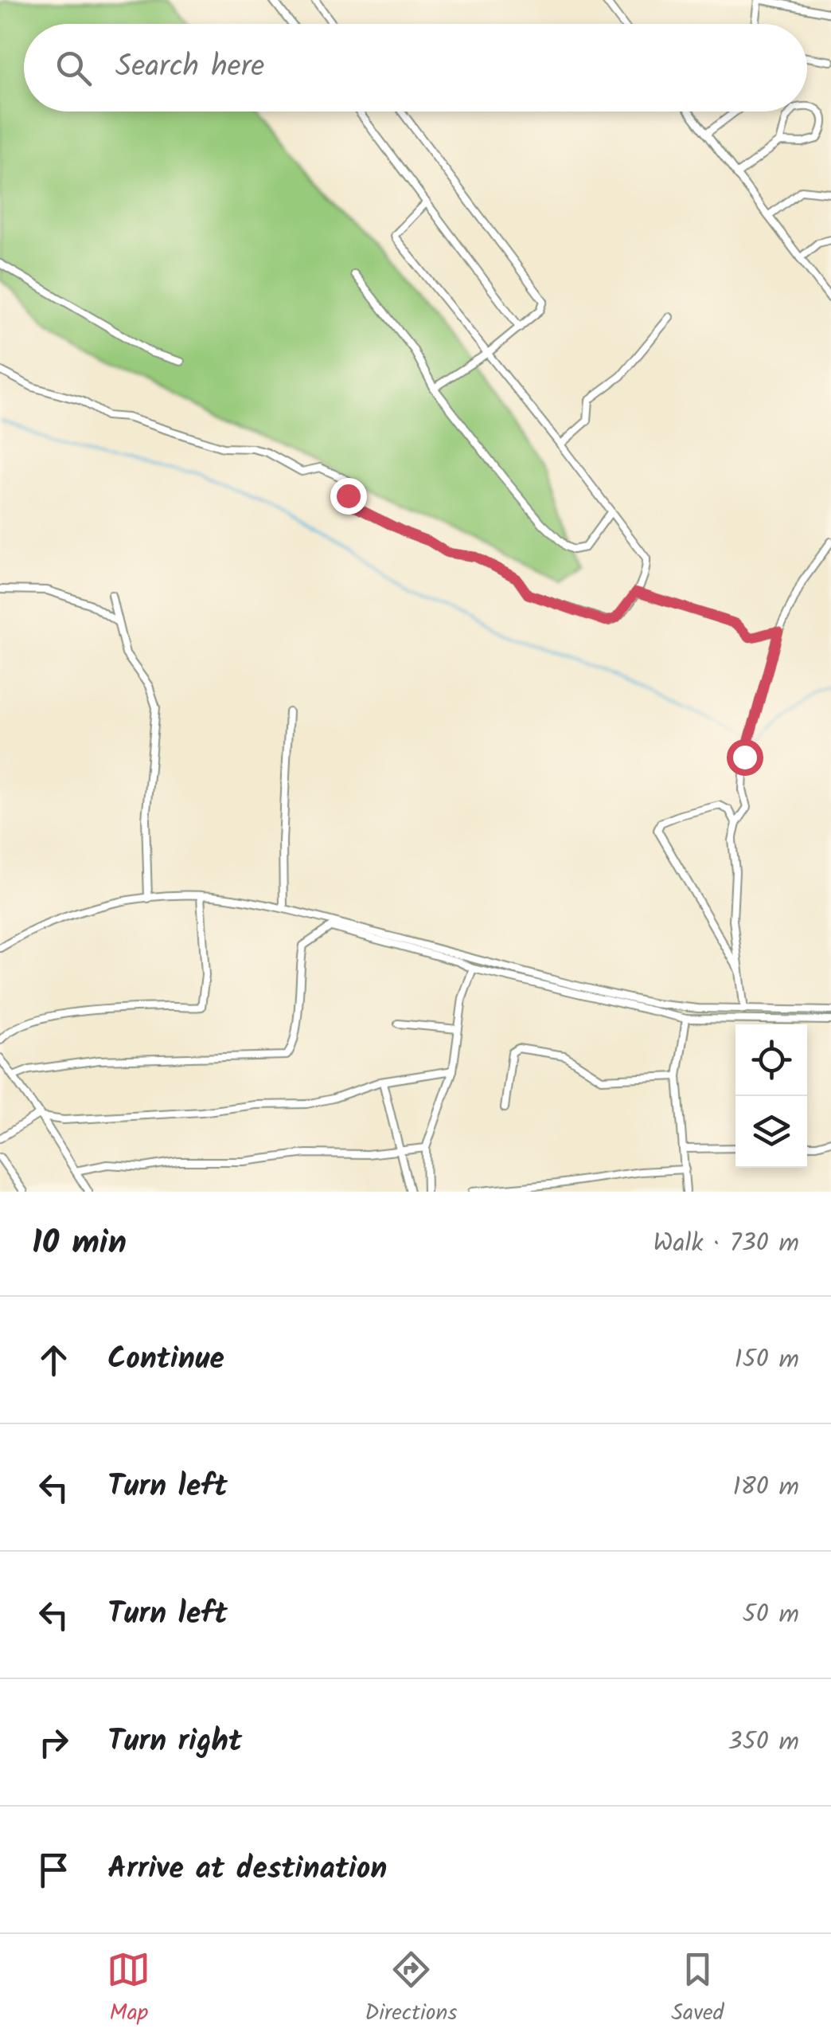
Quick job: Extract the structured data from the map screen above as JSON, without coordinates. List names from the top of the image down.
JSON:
{
  "page": {
    "search": "Search here",
    "heading": ["10 min", "Walk · 730 m"],
    "list": [
      ["Continue", "150 m"],
      ["Turn left", "180 m"],
      ["Turn left", "50 m"],
      ["Turn right", "350 m"],
      "Arrive at destination"
    ],
    "nav": ["Map", "Directions", "Saved"]
  }
}
